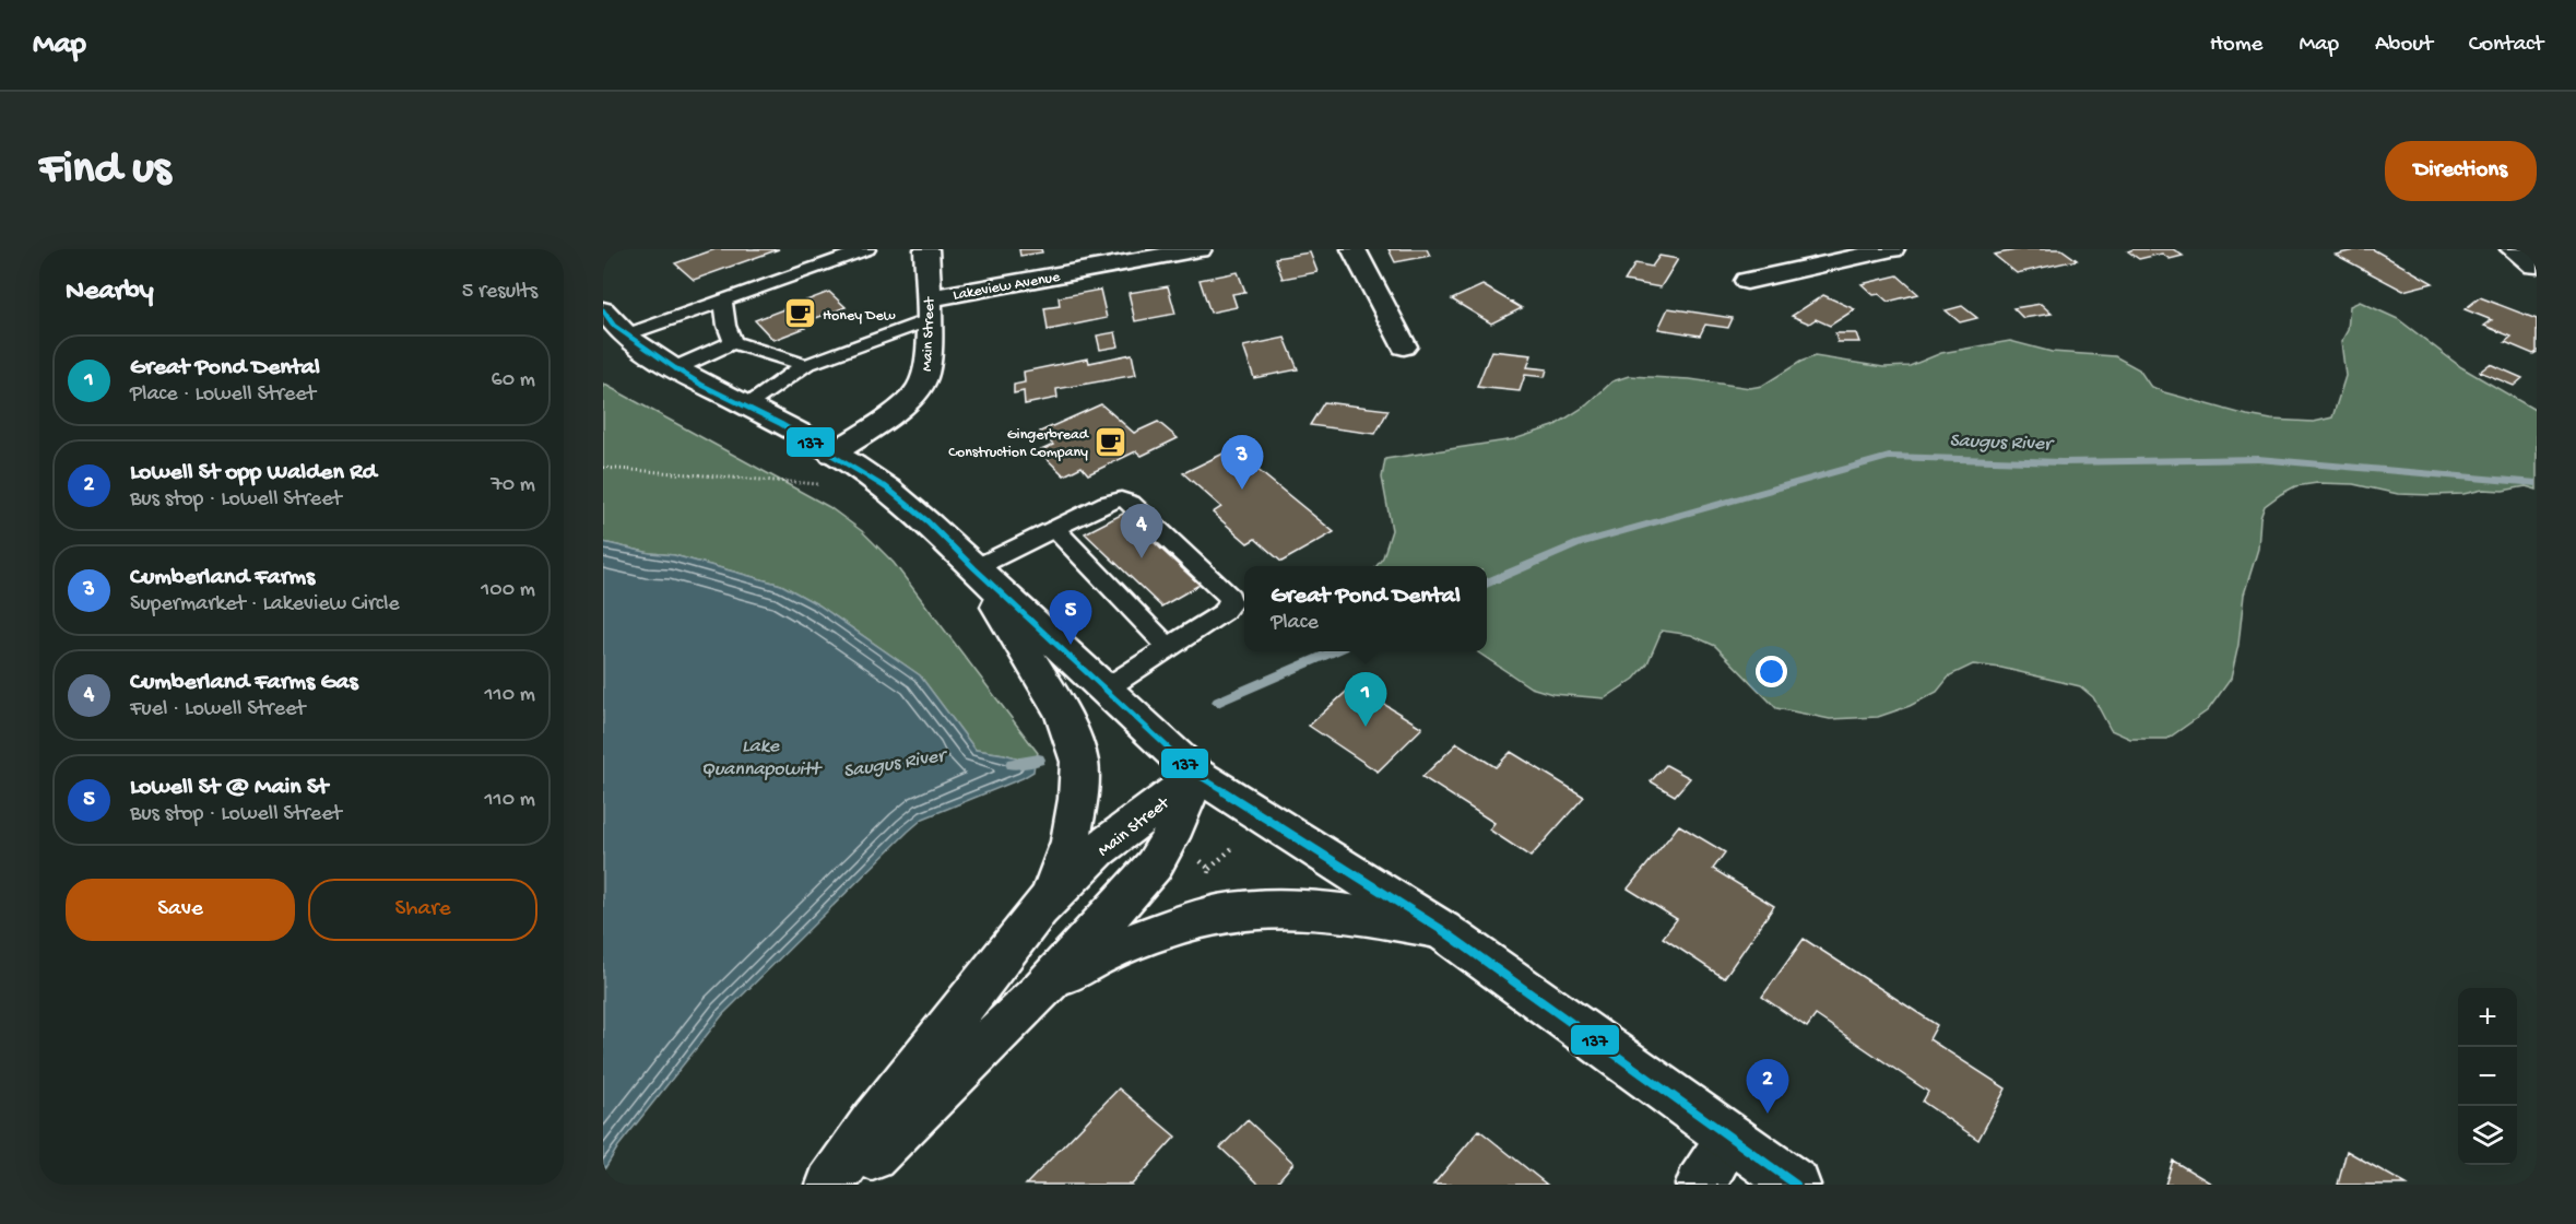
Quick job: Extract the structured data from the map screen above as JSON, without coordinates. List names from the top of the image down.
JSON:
{
  "streets": {
    "main road": ["Lakeview Avenue", "Main Street"]
  },
  "crossings": [
    ["Lakeview Avenue", "Main Street"]
  ],
  "water": ["Saugus River", "Lake Quannapowitt"],
  "places": {
    "cafe": ["Honey Dew", "Gingerbread Construction Company"]
  },
  "lines": ["transit line 137"],
  "page": {
    "header": "Map",
    "nav": [
      "Home",
      "Map",
      "About",
      "Contact"
    ],
    "buttons": [
      "Directions",
      ["Save", "Share"]
    ],
    "title": "Find us",
    "heading": ["Nearby", "5 results"],
    "list": [
      {
        "mark": "1",
        "name": "Great Pond Dental",
        "note": "Place · Lowell Street",
        "value": "60 m"
      },
      {
        "mark": "2",
        "name": "Lowell St opp Walden Rd",
        "note": "Bus stop · Lowell Street",
        "value": "70 m"
      },
      {
        "mark": "3",
        "name": "Cumberland Farms",
        "note": "Supermarket · Lakeview Circle",
        "value": "100 m"
      },
      {
        "mark": "4",
        "name": "Cumberland Farms Gas",
        "note": "Fuel · Lowell Street",
        "value": "110 m"
      },
      {
        "mark": "5",
        "name": "Lowell St @ Main St",
        "note": "Bus stop · Lowell Street",
        "value": "110 m"
      }
    ],
    "pins": [
      "3",
      "4",
      "5",
      "1",
      "2"
    ],
    "popup": ["Great Pond Dental", "Place"],
    "map_buttons": ["+", "−"]
  }
}
